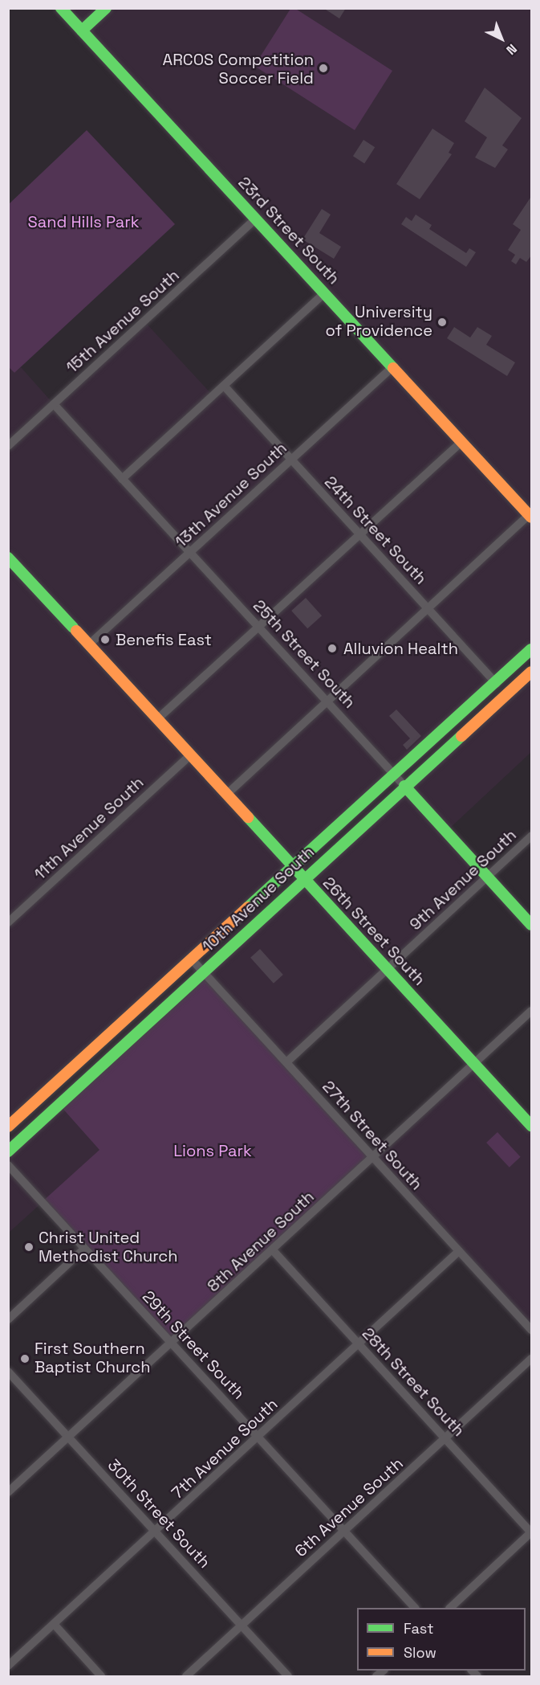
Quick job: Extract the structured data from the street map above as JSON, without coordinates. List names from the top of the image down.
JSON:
{
  "streets": {
    "main road": [
      "23rd Street South",
      "25th Street South",
      "10th Avenue South",
      "26th Street South"
    ],
    "street": [
      "15th Avenue South",
      "13th Avenue South",
      "24th Street South",
      "11th Avenue South",
      "9th Avenue South",
      "27th Street South",
      "8th Avenue South",
      "29th Street South",
      "28th Street South",
      "7th Avenue South",
      "6th Avenue South",
      "30th Street South"
    ]
  },
  "crossings": [
    ["23rd Street South", "15th Avenue South"],
    ["23rd Street South", "13th Avenue South"],
    ["15th Avenue South", "25th Street South"],
    ["13th Avenue South", "24th Street South"],
    ["13th Avenue South", "25th Street South"],
    ["13th Avenue South", "26th Street South"],
    ["24th Street South", "10th Avenue South"],
    ["25th Street South", "9th Avenue South"],
    ["25th Street South", "10th Avenue South"],
    ["11th Avenue South", "26th Street South"],
    ["9th Avenue South", "26th Street South"],
    ["9th Avenue South", "27th Street South"],
    ["10th Avenue South", "26th Street South"],
    ["10th Avenue South", "27th Street South"],
    ["26th Street South", "8th Avenue South"],
    ["27th Street South", "8th Avenue South"],
    ["27th Street South", "7th Avenue South"],
    ["8th Avenue South", "29th Street South"],
    ["8th Avenue South", "28th Street South"],
    ["8th Avenue South", "30th Street South"],
    ["29th Street South", "7th Avenue South"],
    ["29th Street South", "6th Avenue South"],
    ["28th Street South", "7th Avenue South"],
    ["28th Street South", "6th Avenue South"],
    ["7th Avenue South", "30th Street South"],
    ["6th Avenue South", "30th Street South"]
  ],
  "parks": ["Sand Hills Park", "Lions Park"],
  "places": [
    "ARCOS Competition Soccer Field",
    "University of Providence",
    "Benefis East",
    "Alluvion Health",
    "Christ United Methodist Church",
    "First Southern Baptist Church"
  ],
  "legend": ["Fast", "Slow"],
  "north": "bottom right"
}
